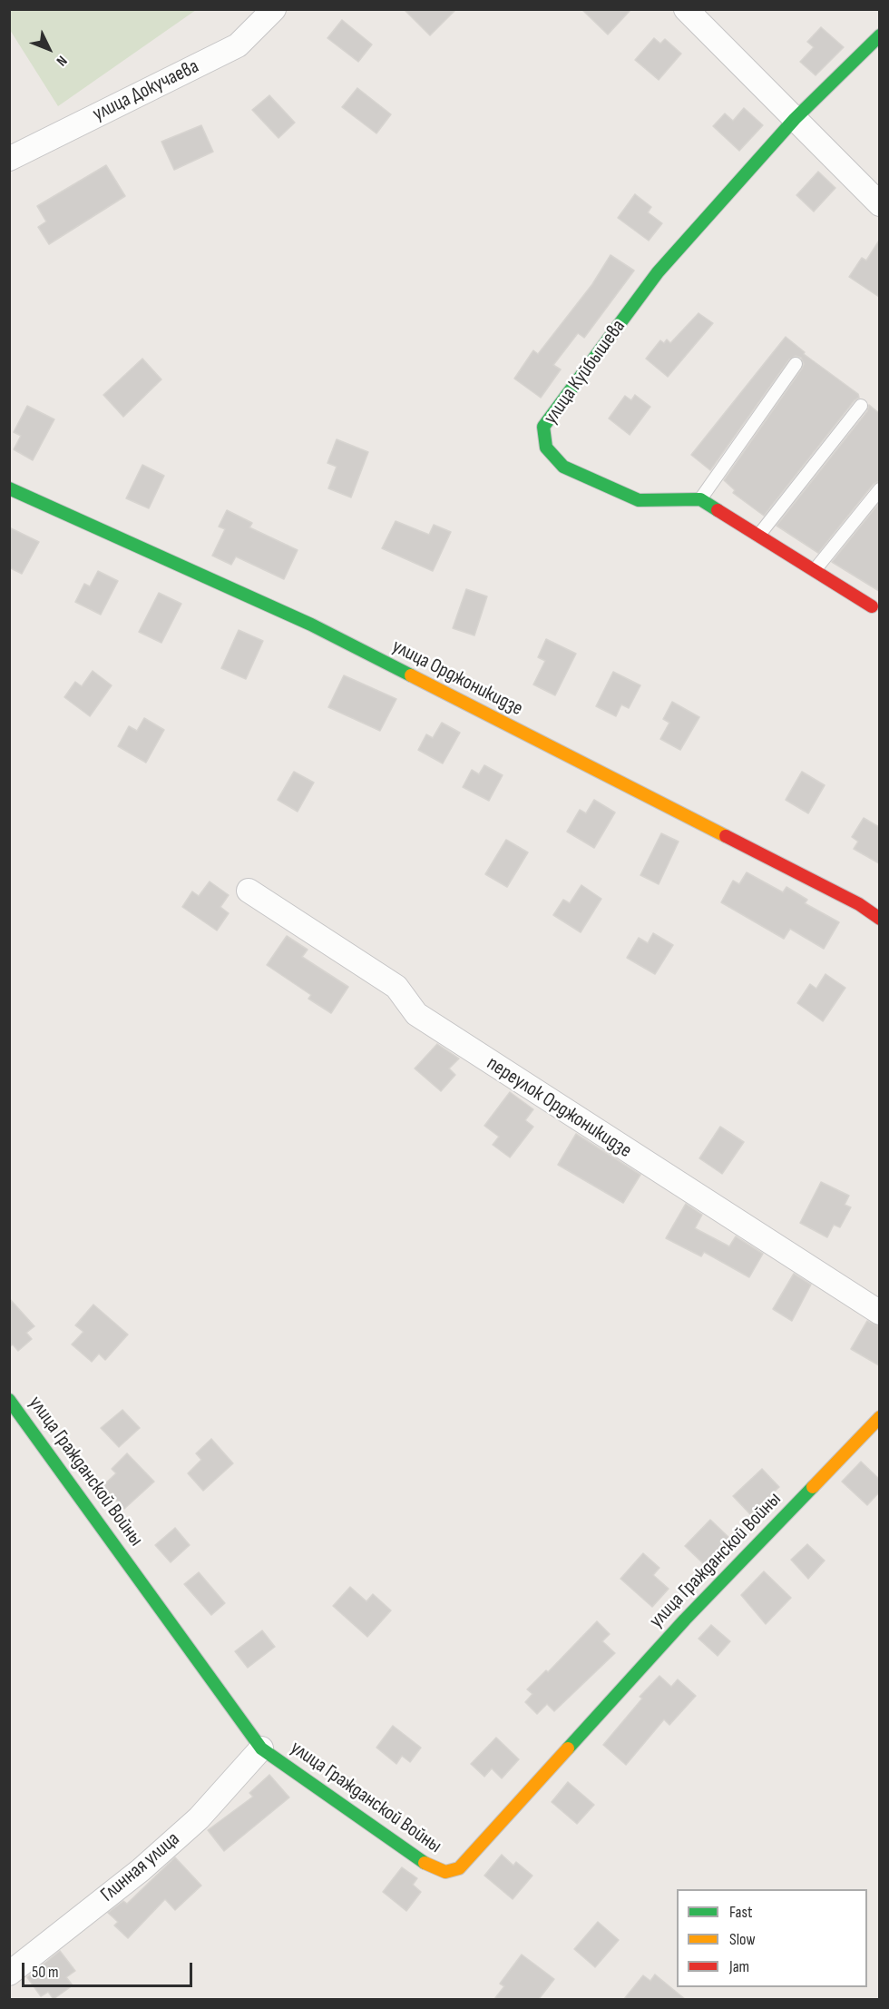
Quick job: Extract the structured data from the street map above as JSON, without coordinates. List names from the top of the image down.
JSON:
{
  "streets": {
    "street": [
      "улица Докучаева",
      "улица Куйбышева",
      "улица Орджоникидзе",
      "переулок Орджоникидзе",
      "улица Гражданской Войны",
      "Глинная улица"
    ]
  },
  "crossings": [
    ["улица Гражданской Войны", "Глинная улица"]
  ],
  "legend": ["Fast", "Slow", "Jam"],
  "scale_bar": "50 m",
  "north": "bottom right"
}
